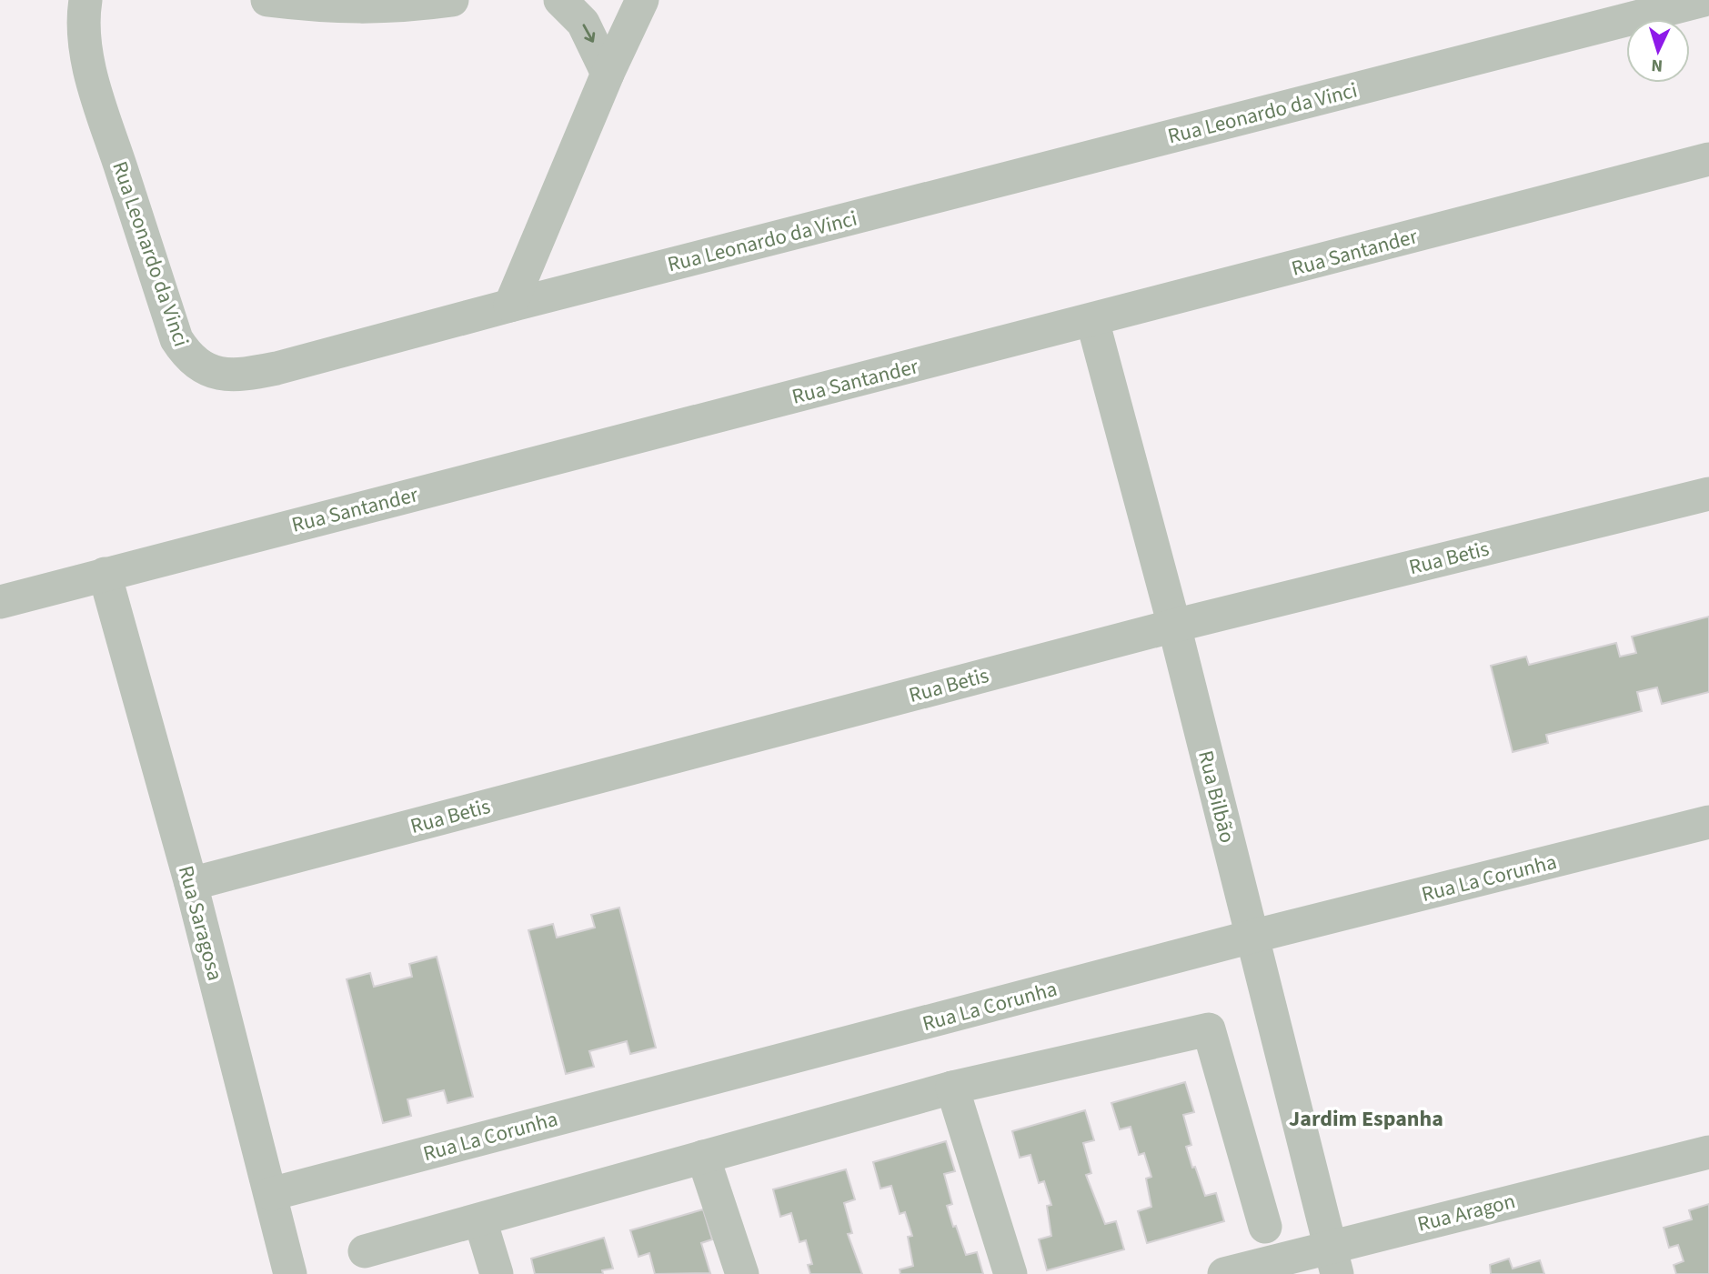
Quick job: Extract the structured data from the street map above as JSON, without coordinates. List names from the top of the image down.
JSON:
{
  "streets": {
    "street": [
      "Rua Leonardo da Vinci",
      "Rua Santander",
      "Rua Betis",
      "Rua Bilbão",
      "Rua La Corunha",
      "Rua Saragosa",
      "Rua Aragon"
    ]
  },
  "crossings": [
    ["Rua Santander", "Rua Bilbão"],
    ["Rua Santander", "Rua Saragosa"],
    ["Rua Betis", "Rua Bilbão"],
    ["Rua Betis", "Rua Saragosa"],
    ["Rua Bilbão", "Rua La Corunha"],
    ["Rua Bilbão", "Rua Aragon"],
    ["Rua La Corunha", "Rua Saragosa"]
  ],
  "districts": ["Jardim Espanha"],
  "north": "bottom"
}
